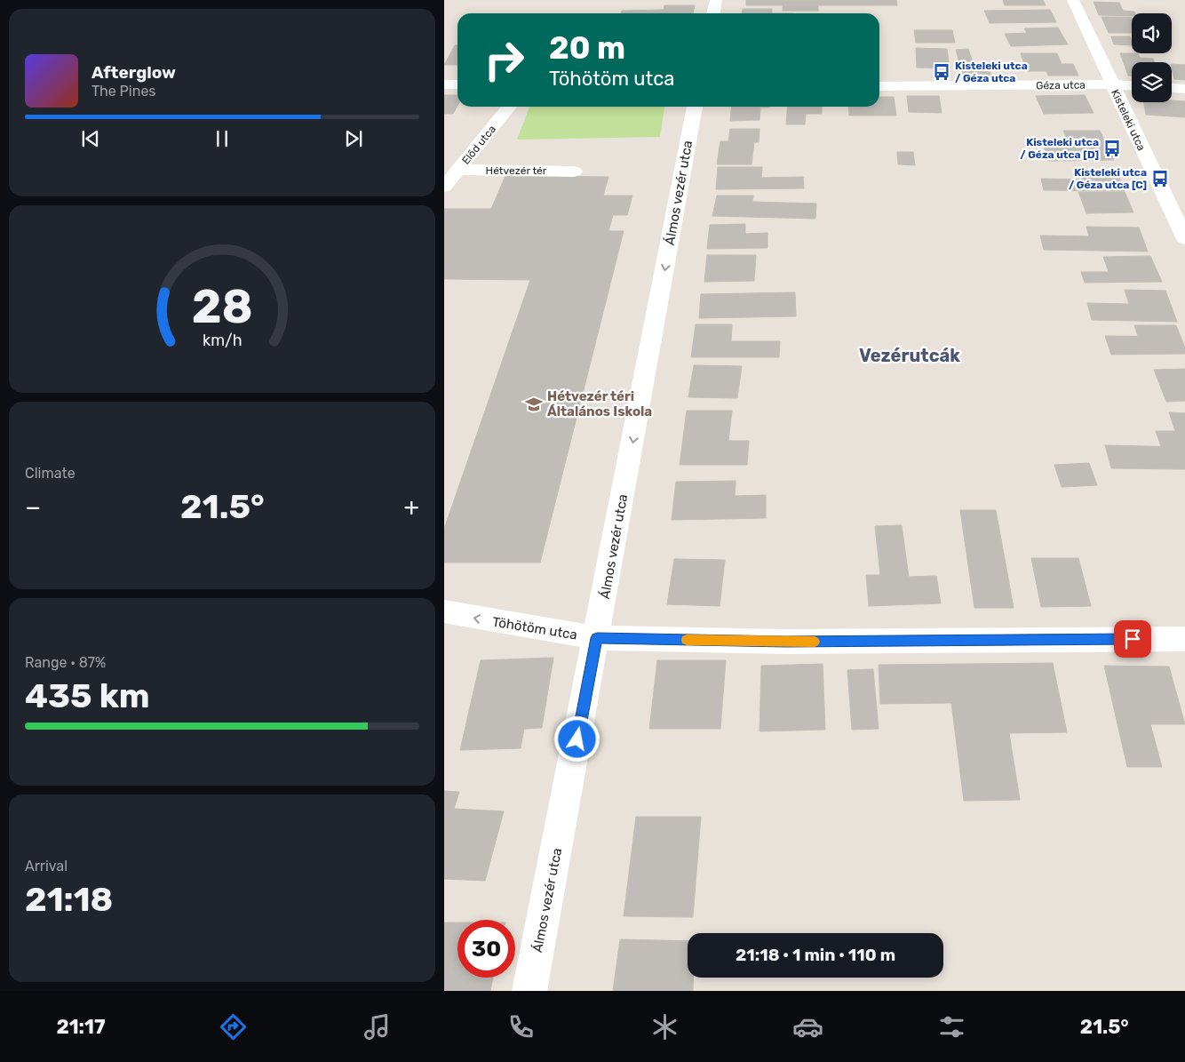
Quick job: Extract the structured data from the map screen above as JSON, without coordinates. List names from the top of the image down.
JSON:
{
  "streets": {
    "street": [
      "Géza utca",
      "Kisteleki utca",
      "Előd utca",
      "Hétvezér tér",
      "Álmos vezér utca",
      "Töhötöm utca"
    ]
  },
  "crossings": [
    ["Géza utca", "Kisteleki utca"],
    ["Előd utca", "Hétvezér tér"],
    ["Álmos vezér utca", "Töhötöm utca"]
  ],
  "one_way": ["Álmos vezér utca"],
  "districts": ["Vezérutcák"],
  "places": {
    "bus stop": ["Kisteleki utca / Géza utca", "Kisteleki utca / Géza utca [D]", "Kisteleki utca / Géza utca [C]"],
    "school or university": ["Hétvezér téri Általános Iskola"]
  },
  "page": {
    "turn": ["20 m", "Töhötöm utca"],
    "song": ["Afterglow", "The Pines"],
    "tile": [
      "Climate",
      ["Range · 87%", "435 km"],
      ["Arrival", "21:18"]
    ],
    "heat": ["−", "21.5°", "+"],
    "limit": "30",
    "trip": "21:18 · 1 min · 110 m",
    "tabs": ["21:17", "21.5°"],
    "gauge": ["28", "km/h"]
  }
}
